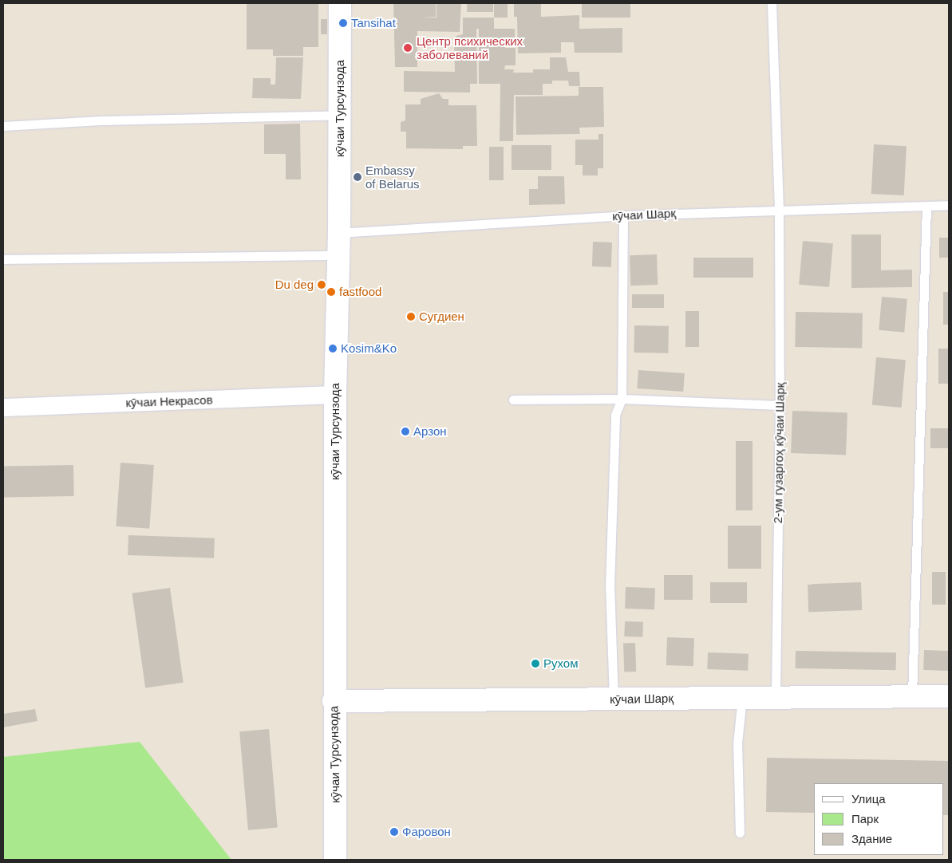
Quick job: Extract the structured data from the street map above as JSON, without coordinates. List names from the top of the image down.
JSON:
{
  "streets": {
    "main road": ["кӯчаи Турсунзода", "кӯчаи Шарқ"],
    "street": ["кӯчаи Некрасов"],
    "lane": ["2-ум гузаргоҳ кӯчаи Шарқ"]
  },
  "crossings": [
    ["кӯчаи Турсунзода", "кӯчаи Шарқ"],
    ["кӯчаи Турсунзода", "кӯчаи Некрасов"],
    ["кӯчаи Шарқ", "2-ум гузаргоҳ кӯчаи Шарқ"]
  ],
  "places": [
    "Tansihat",
    "Центр психических заболеваний",
    "Embassy of Belarus",
    "Du deg",
    "fastfood",
    "Сугдиен",
    "Kosim&Ko",
    "Арзон",
    "Рухом",
    "Фаровон"
  ],
  "legend": ["Улица", "Парк", "Здание"]
}
